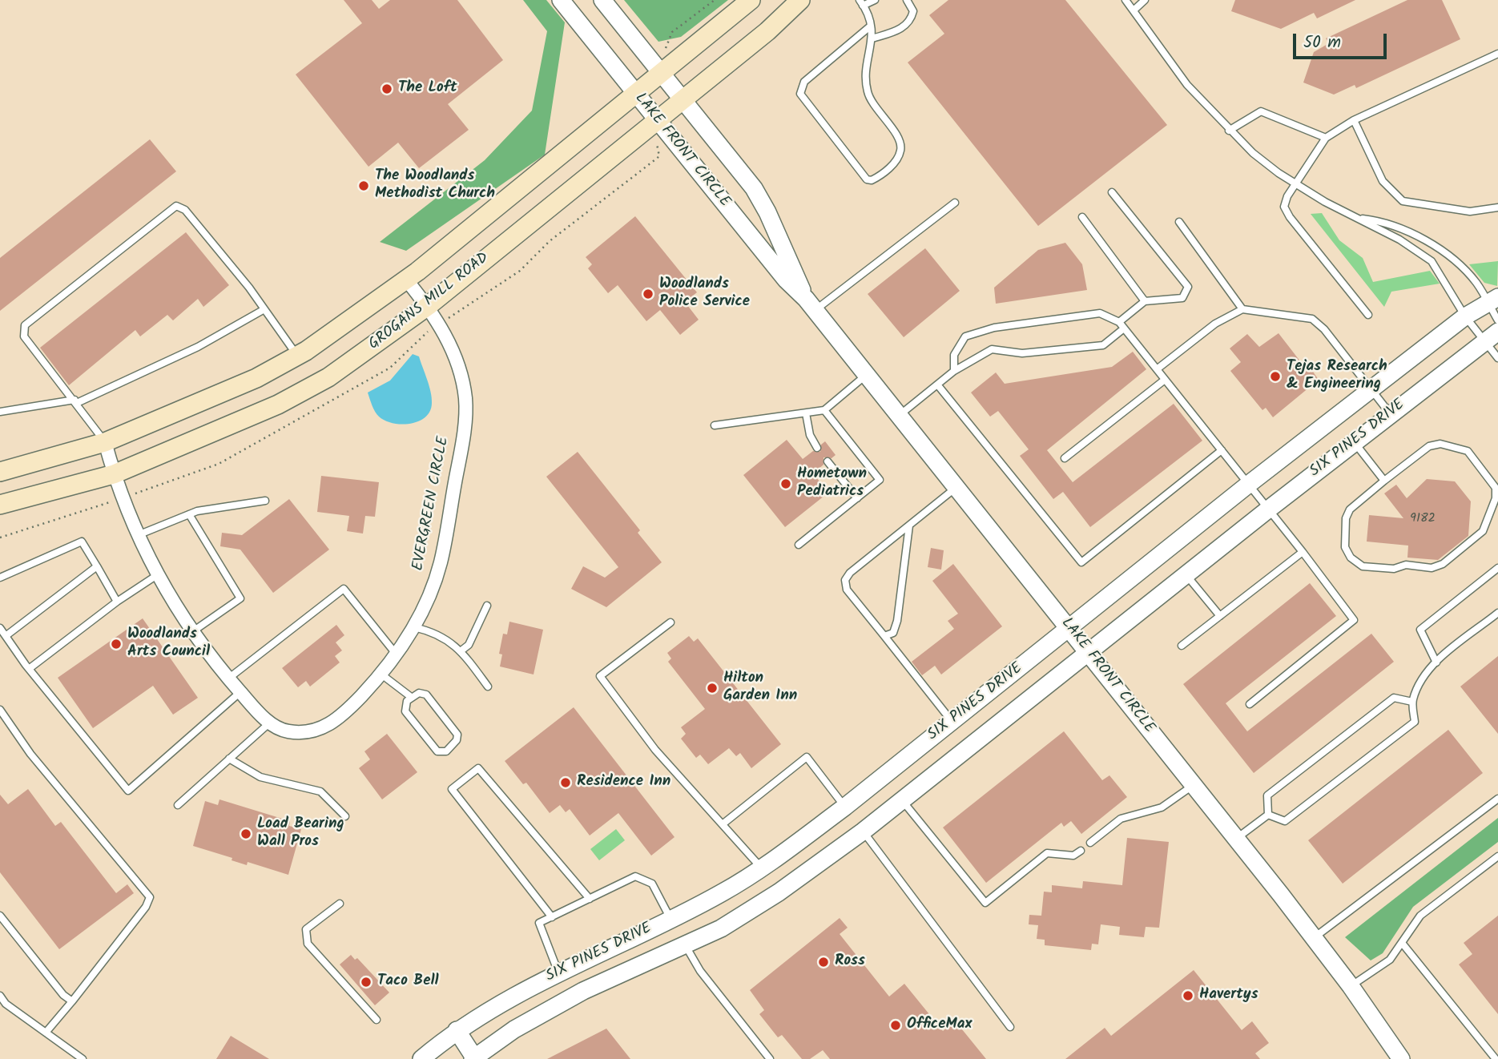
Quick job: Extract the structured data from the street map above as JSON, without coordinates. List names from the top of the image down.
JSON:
{
  "streets": {
    "main road": ["GROGANS MILL ROAD"],
    "street": ["LAKE FRONT CIRCLE", "SIX PINES DRIVE", "EVERGREEN CIRCLE"]
  },
  "crossings": [
    ["LAKE FRONT CIRCLE", "GROGANS MILL ROAD"],
    ["LAKE FRONT CIRCLE", "SIX PINES DRIVE"],
    ["GROGANS MILL ROAD", "EVERGREEN CIRCLE"]
  ],
  "places": [
    "The Loft",
    "The Woodlands Methodist Church",
    "Woodlands Police Service",
    "Tejas Research & Engineering",
    "Hometown Pediatrics",
    "Woodlands Arts Council",
    "Hilton Garden Inn",
    "Residence Inn",
    "Load Bearing Wall Pros",
    "Ross",
    "Taco Bell",
    "Havertys",
    "OfficeMax"
  ],
  "house_numbers": ["9182"],
  "scale_bar": "50 m"
}
